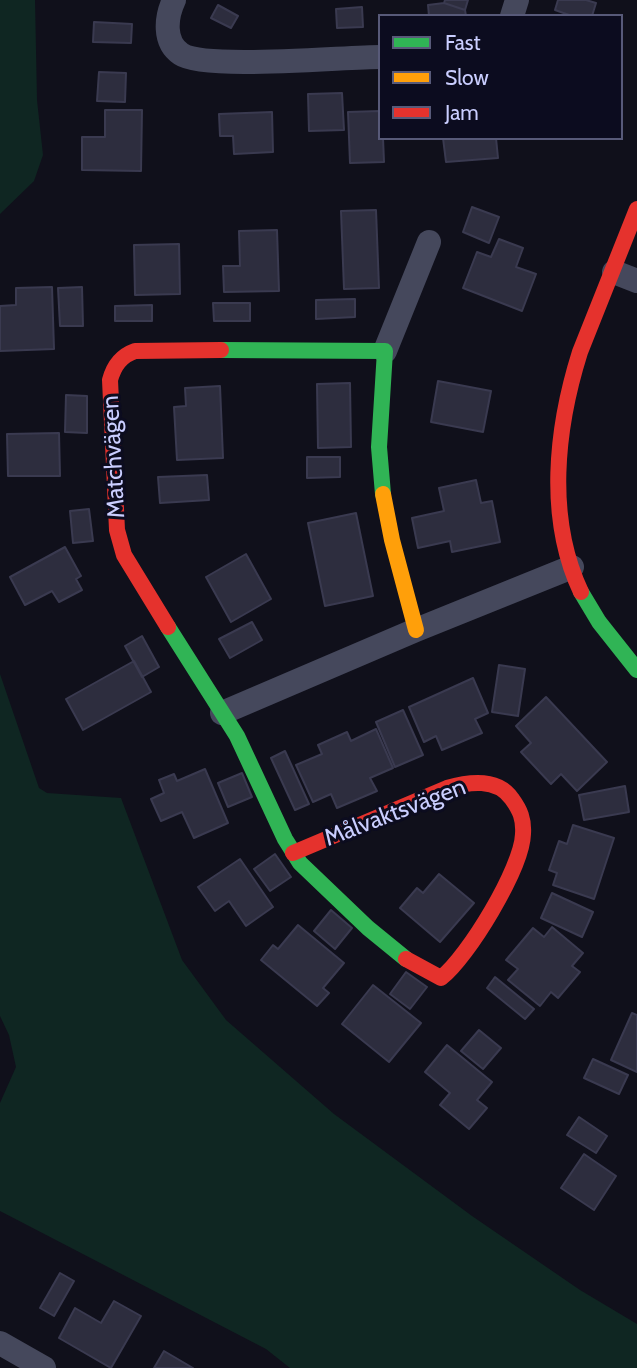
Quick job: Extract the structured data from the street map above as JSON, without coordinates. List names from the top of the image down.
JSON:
{
  "streets": {
    "street": ["Matchvägen", "Målvaktsvägen"]
  },
  "crossings": [
    ["Matchvägen", "Målvaktsvägen"]
  ],
  "legend": ["Fast", "Slow", "Jam"]
}
